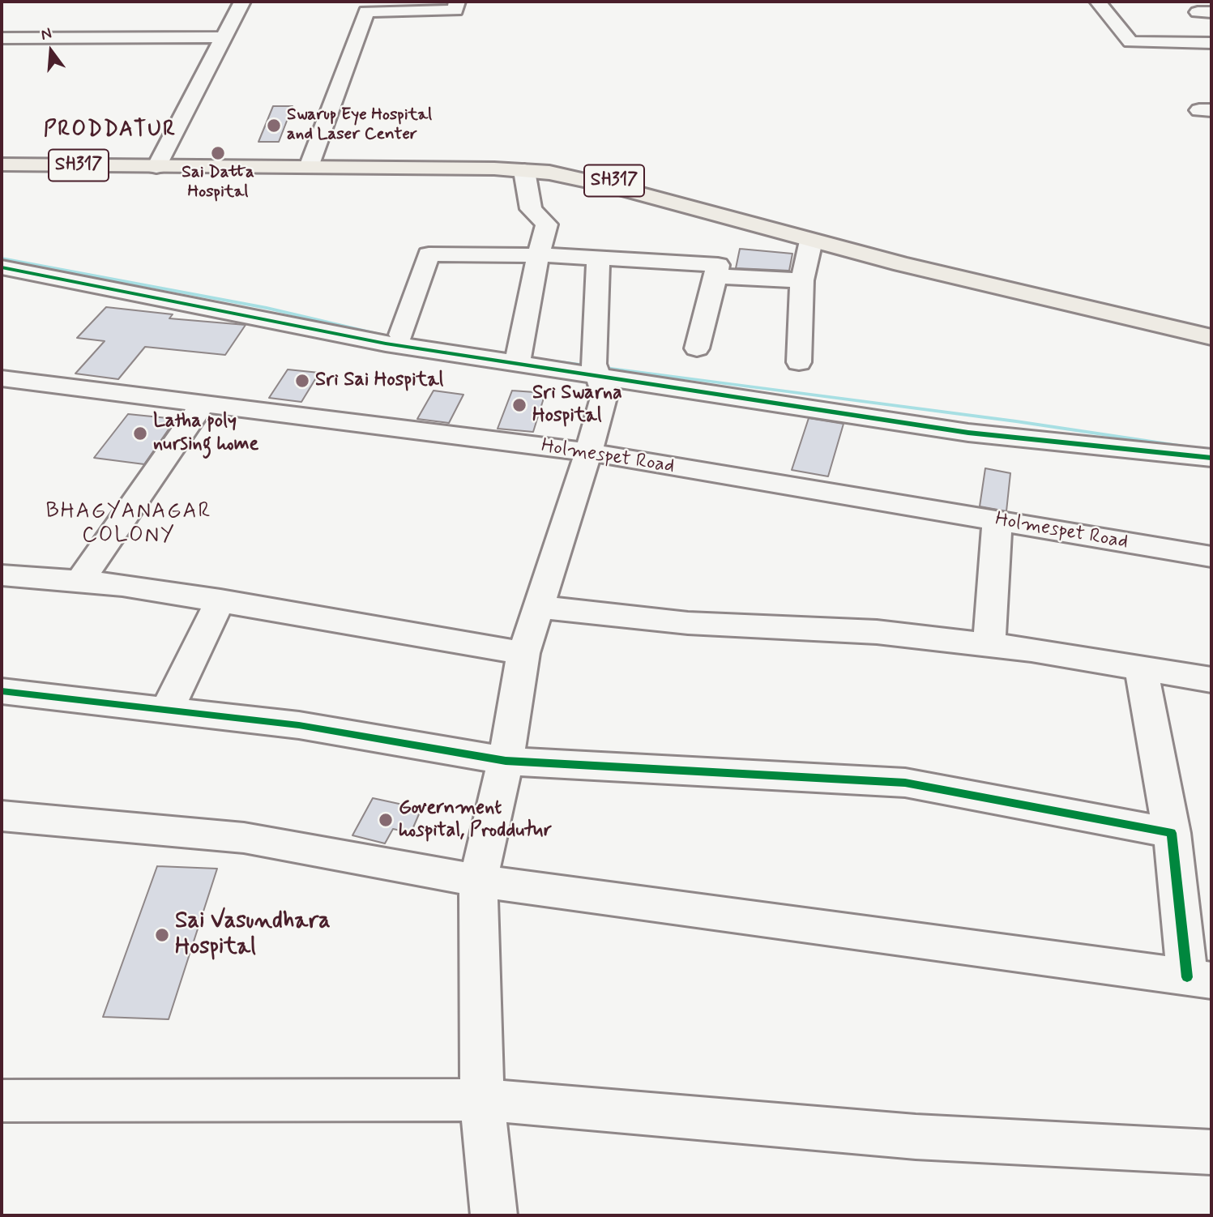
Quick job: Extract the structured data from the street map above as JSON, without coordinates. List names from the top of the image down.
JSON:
{
  "streets": {
    "main road": ["SH317"],
    "street": ["Holmespet Road"]
  },
  "districts": ["PRODDATUR", "BHAGYANAGAR COLONY"],
  "places": [
    "Swarup Eye Hospital and Laser Center",
    "Sai Datta Hospital",
    "Sri Sai Hospital",
    "Sri Swarna Hospital",
    "Latha poly nursing home",
    "Government hospital, Proddutur",
    "Sai Vasundhara Hospital"
  ],
  "north": "top"
}
